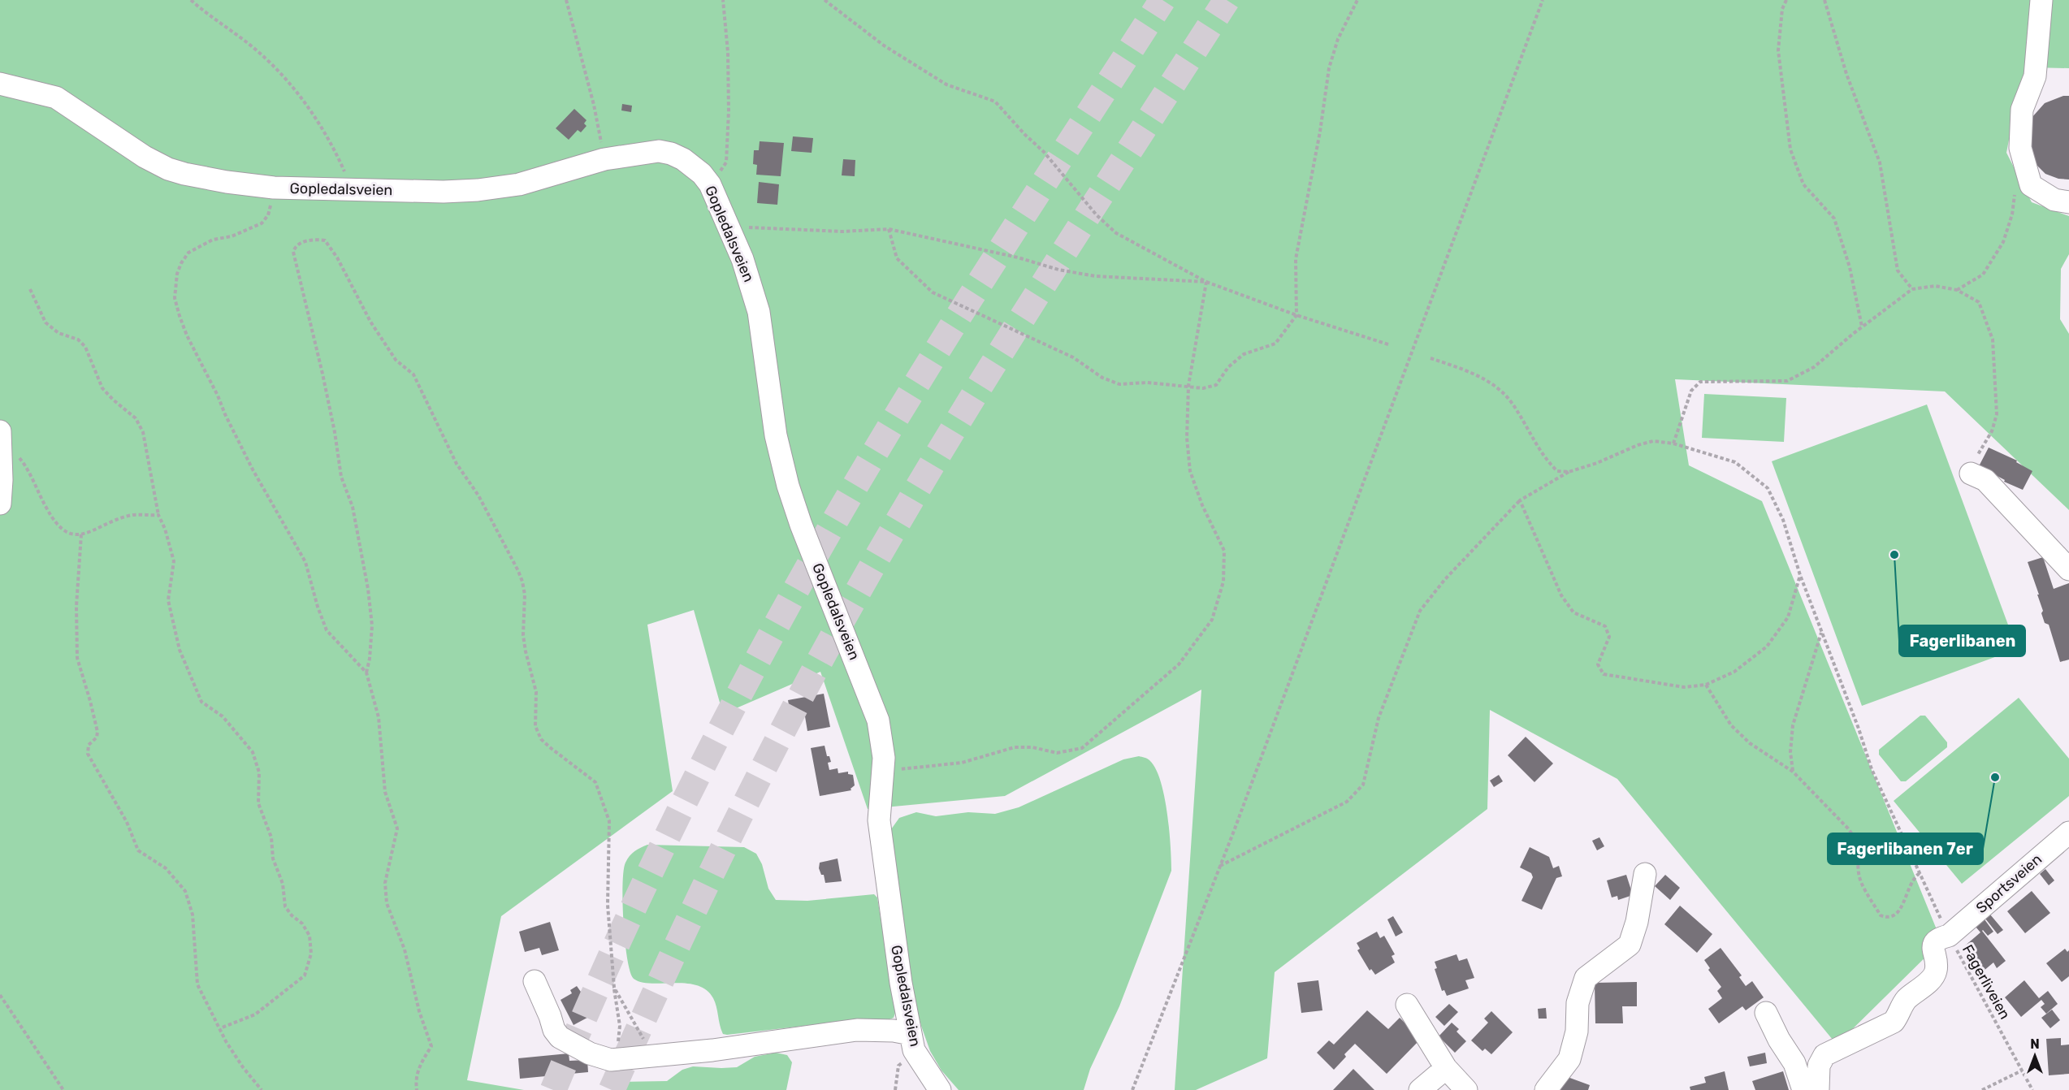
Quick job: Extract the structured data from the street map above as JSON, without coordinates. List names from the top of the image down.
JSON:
{
  "streets": {
    "street": ["Gopledalsveien", "Sportsveien"],
    "path": ["Fagerliveien"]
  },
  "crossings": [
    ["Sportsveien", "Fagerliveien"]
  ],
  "places": ["Fagerlibanen", "Fagerlibanen 7er"],
  "north": "top"
}
